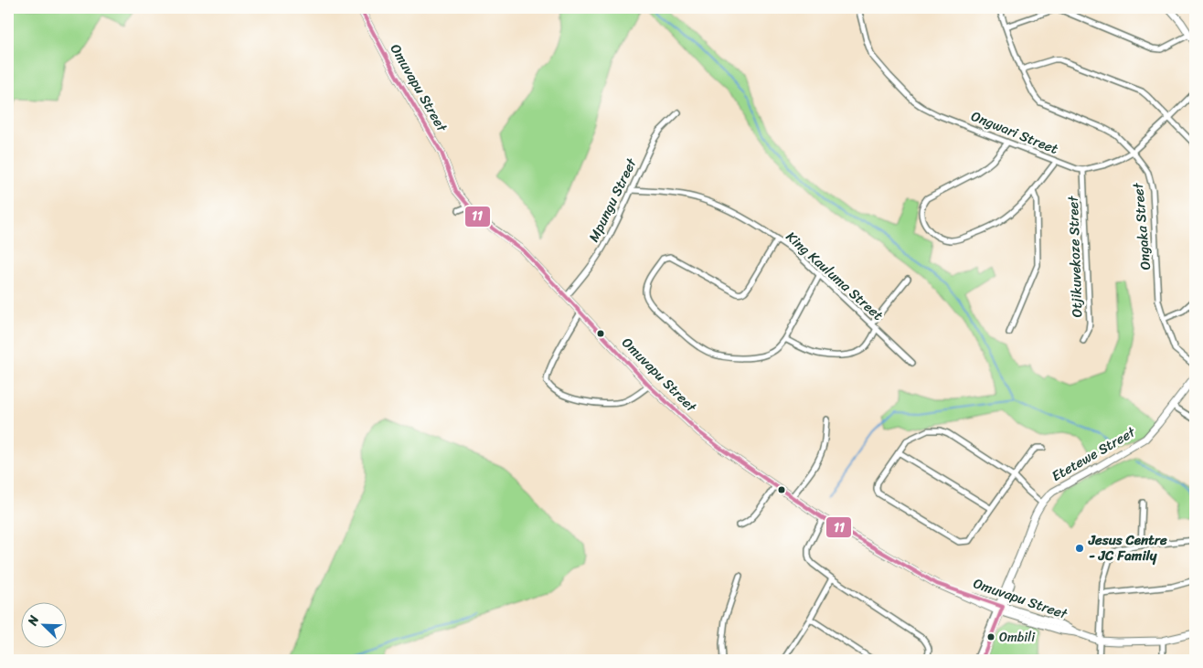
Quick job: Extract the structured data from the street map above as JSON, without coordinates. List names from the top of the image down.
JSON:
{
  "streets": {
    "street": [
      "Omuvapu Street",
      "Ongwari Street",
      "Mpungu Street",
      "Ongaka Street",
      "Otjikuvekoze Street",
      "King Kauluma Street",
      "Etetewe Street"
    ]
  },
  "crossings": [
    ["Omuvapu Street", "Mpungu Street"],
    ["Omuvapu Street", "Etetewe Street"],
    ["Ongwari Street", "Otjikuvekoze Street"],
    ["Mpungu Street", "King Kauluma Street"]
  ],
  "places": ["Jesus Centre - JC Family", "Ombili"],
  "lines": ["transit line 11"],
  "north": "top left"
}
